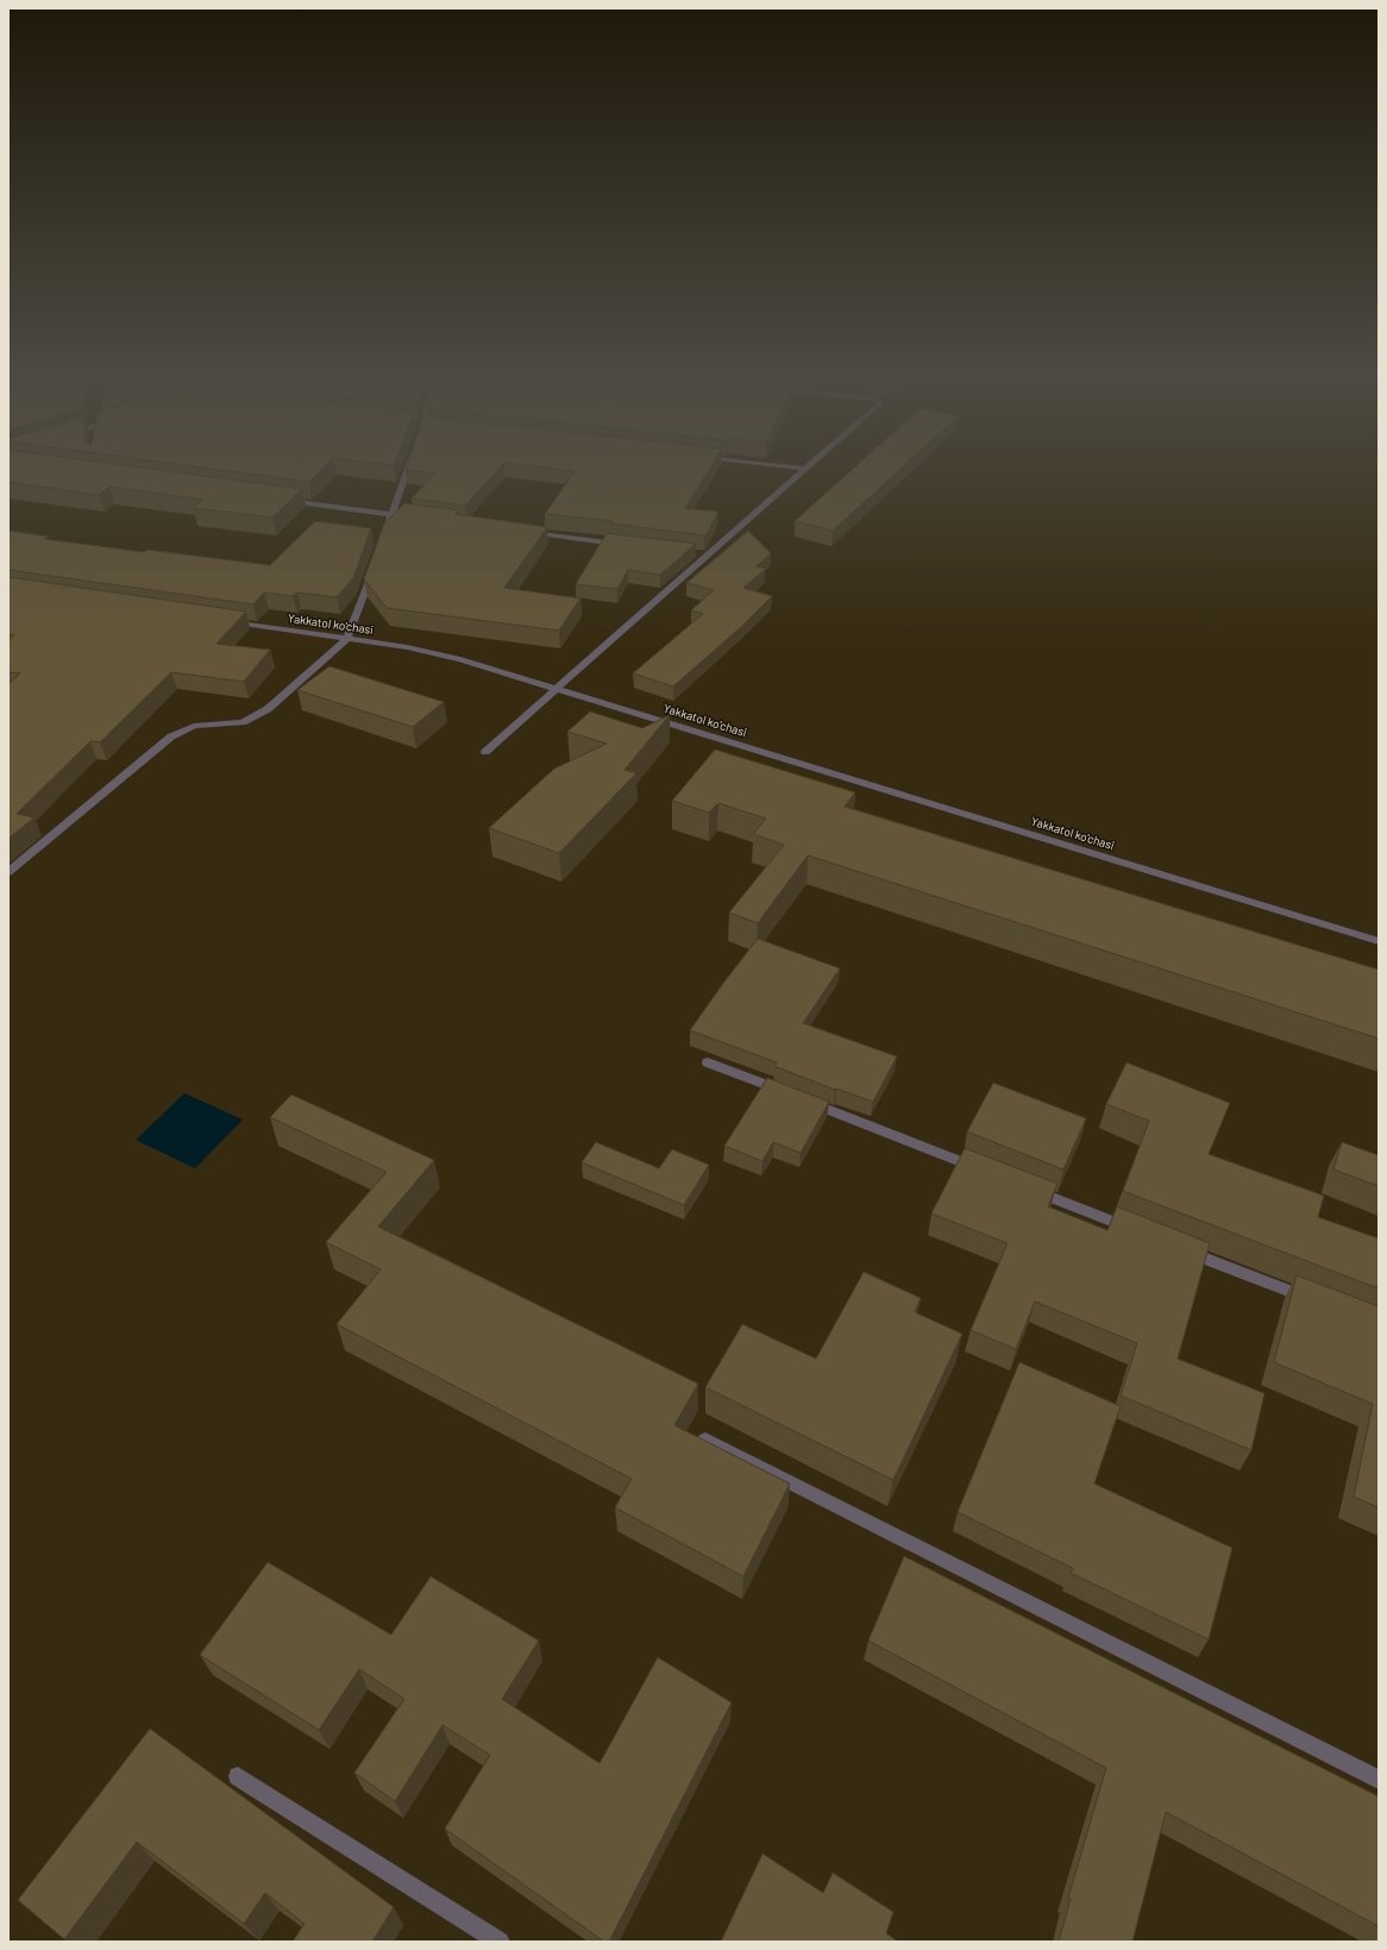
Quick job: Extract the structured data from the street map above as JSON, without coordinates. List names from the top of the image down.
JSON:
{
  "streets": {
    "street": ["Yakkatol ko'chasi"]
  }
}
